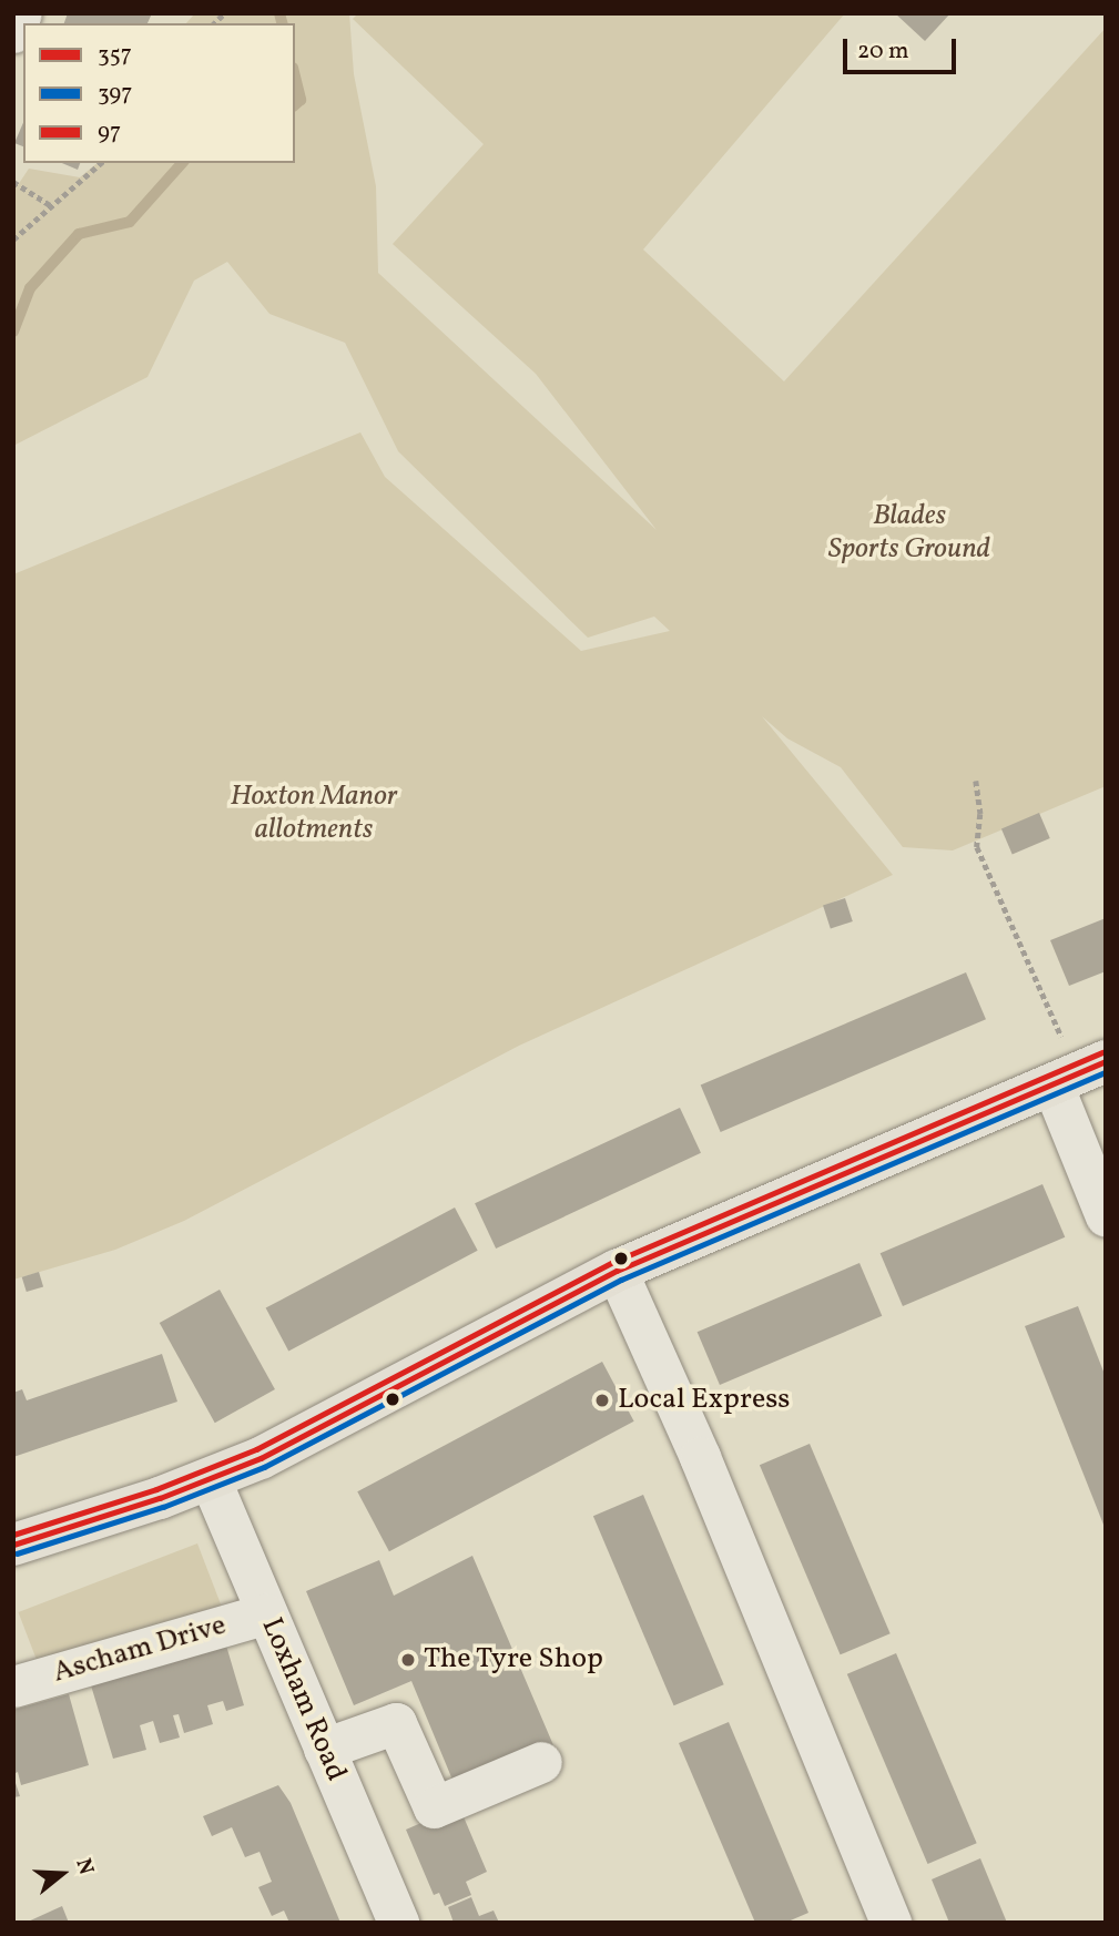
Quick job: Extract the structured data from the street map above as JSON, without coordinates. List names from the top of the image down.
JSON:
{
  "streets": {
    "street": ["Ascham Drive", "Loxham Road"]
  },
  "crossings": [
    ["Ascham Drive", "Loxham Road"]
  ],
  "parks": ["Blades Sports Ground", "Hoxton Manor allotments"],
  "places": ["Local Express", "The Tyre Shop"],
  "lines": ["transit line 97", "transit line 357", "transit line 397"],
  "legend": ["357", "397", "97"],
  "scale_bar": "20 m",
  "north": "right"
}
